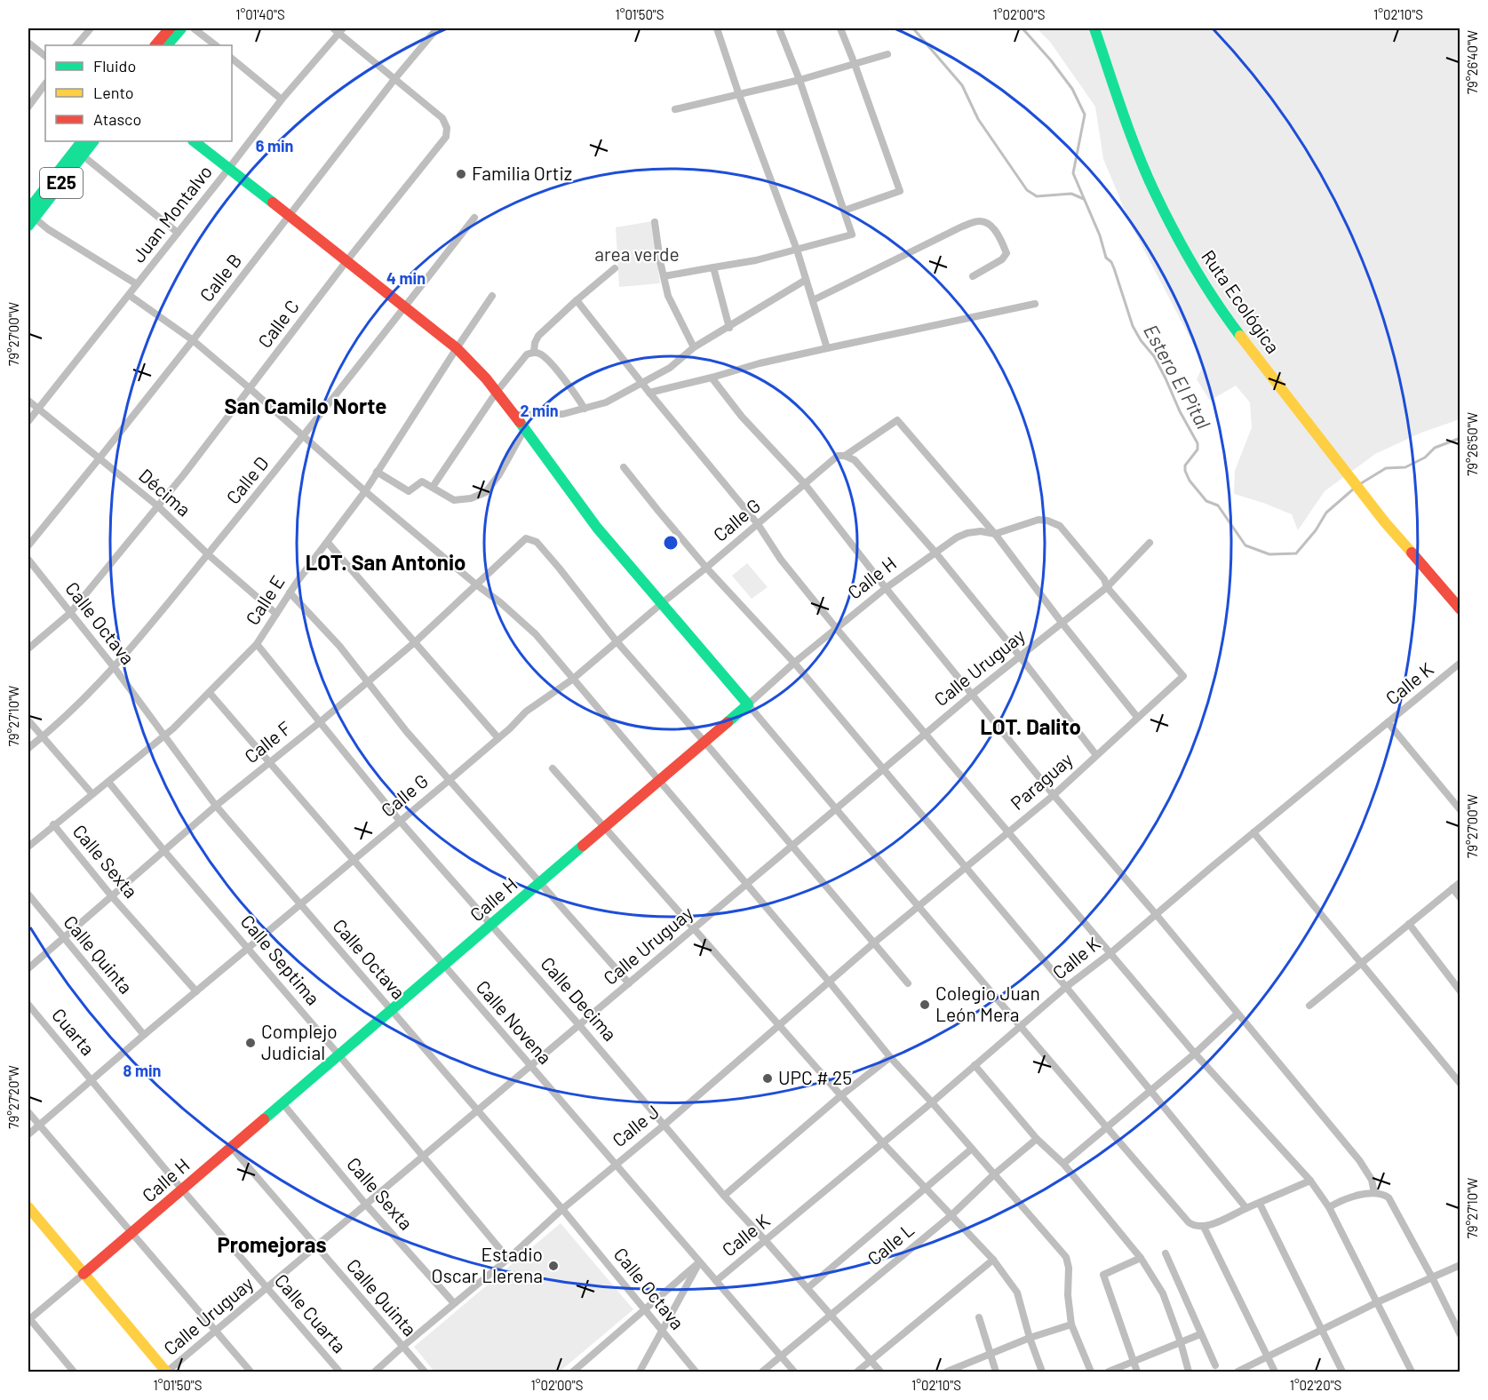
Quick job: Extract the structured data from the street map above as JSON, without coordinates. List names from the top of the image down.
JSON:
{
  "streets": {
    "main road": ["E25", "Ruta Ecológica", "Calle H"],
    "street": [
      "Juan Montalvo",
      "Calle B",
      "Calle C",
      "Calle D",
      "Décima",
      "Calle G",
      "Calle E",
      "Calle Octava",
      "Calle Uruguay",
      "Calle K",
      "Calle F",
      "Paraguay",
      "Calle Sexta",
      "Calle Quinta",
      "Calle Septima",
      "Calle Decima",
      "Calle Novena",
      "Cuarta",
      "Calle J",
      "Calle L",
      "Calle Cuarta"
    ]
  },
  "crossings": [
    ["Juan Montalvo", "Calle C"],
    ["Juan Montalvo", "Décima"],
    ["Calle B", "Calle C"],
    ["Calle B", "Décima"],
    ["Calle C", "Décima"],
    ["Calle C", "Calle Octava"],
    ["Calle D", "Décima"],
    ["Calle D", "Calle Octava"],
    ["Décima", "Calle E"],
    ["Calle G", "Calle H"],
    ["Calle G", "Calle Octava"],
    ["Calle G", "Calle F"],
    ["Calle G", "Calle Sexta"],
    ["Calle G", "Calle Quinta"],
    ["Calle G", "Calle Septima"],
    ["Calle G", "Calle Decima"],
    ["Calle G", "Calle Novena"],
    ["Calle G", "Cuarta"],
    ["Calle G", "Calle Cuarta"],
    ["Calle H", "Calle Octava"],
    ["Calle H", "Calle Sexta"],
    ["Calle H", "Calle Quinta"],
    ["Calle H", "Calle Septima"],
    ["Calle H", "Calle Decima"],
    ["Calle H", "Calle Novena"],
    ["Calle H", "Calle Cuarta"],
    ["Calle E", "Calle Octava"],
    ["Calle E", "Calle Sexta"],
    ["Calle E", "Calle Septima"],
    ["Calle E", "Calle Decima"],
    ["Calle E", "Calle Novena"],
    ["Calle Octava", "Calle Uruguay"],
    ["Calle Octava", "Calle K"],
    ["Calle Octava", "Calle F"],
    ["Calle Octava", "Calle J"],
    ["Calle Uruguay", "Paraguay"],
    ["Calle Uruguay", "Calle Sexta"],
    ["Calle Uruguay", "Calle Quinta"],
    ["Calle Uruguay", "Calle Septima"],
    ["Calle Uruguay", "Calle Decima"],
    ["Calle Uruguay", "Calle Novena"],
    ["Calle Uruguay", "Calle Cuarta"],
    ["Calle K", "Calle Decima"],
    ["Calle K", "Calle Novena"],
    ["Calle F", "Calle Sexta"],
    ["Calle F", "Calle Quinta"],
    ["Calle F", "Calle Septima"],
    ["Calle F", "Calle Decima"],
    ["Calle F", "Calle Novena"],
    ["Paraguay", "Calle J"],
    ["Calle Sexta", "Calle J"],
    ["Calle Quinta", "Calle J"],
    ["Calle Septima", "Calle J"],
    ["Calle Decima", "Calle J"],
    ["Calle Decima", "Calle L"],
    ["Calle Novena", "Calle J"],
    ["Calle Novena", "Calle L"],
    ["Cuarta", "Calle Cuarta"]
  ],
  "districts": [
    "San Camilo Norte",
    "LOT. San Antonio",
    "LOT. Dalito",
    "Promejoras"
  ],
  "water": ["Estero El Pital"],
  "parks": ["area verde"],
  "places": [
    "Familia Ortiz",
    "Colegio Juan León Mera",
    "Complejo Judicial",
    "UPC # 25",
    "Estadio Oscar Llerena"
  ],
  "legend": ["Fluido", "Lento", "Atasco"],
  "coordinates": [
    "1°01'40\"S",
    "1°01'50\"S",
    "1°02'00\"S",
    "1°02'10\"S",
    "79°26'40\"W",
    "79°27'00\"W",
    "79°26'50\"W",
    "79°27'10\"W",
    "79°27'20\"W",
    "1°02'20\"S"
  ],
  "rings": [
    "6 min",
    "4 min",
    "2 min",
    "8 min"
  ]
}
